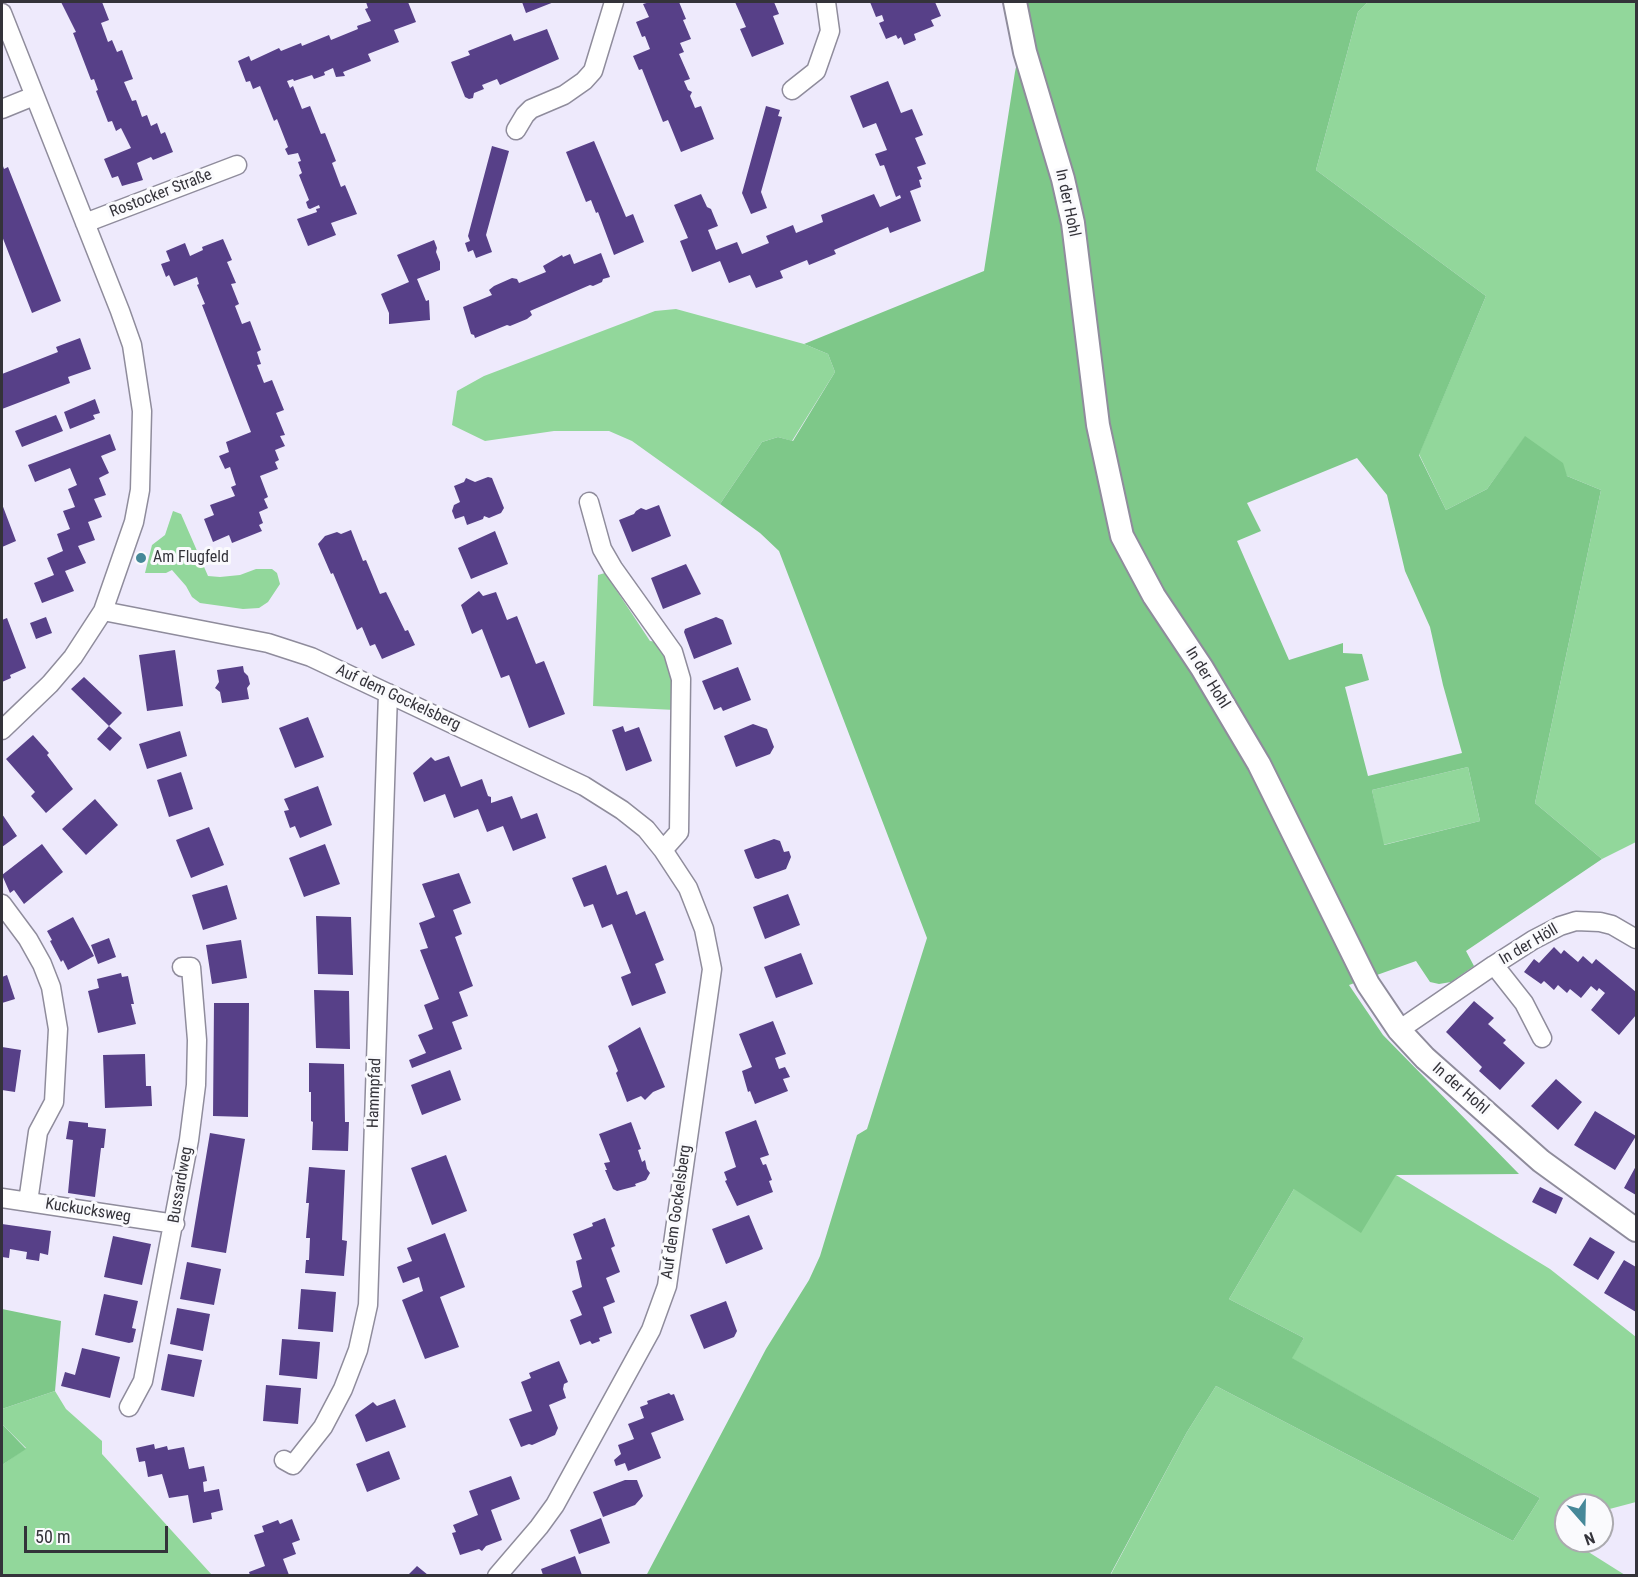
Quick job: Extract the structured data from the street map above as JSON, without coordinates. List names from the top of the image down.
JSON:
{
  "streets": {
    "street": [
      "Rostocker Straße",
      "In der Hohl",
      "Auf dem Gockelsberg",
      "In der Höll",
      "Hammpfad",
      "Bussardweg",
      "Kuckucksweg"
    ]
  },
  "crossings": [
    ["In der Hohl", "In der Höll"],
    ["Auf dem Gockelsberg", "Hammpfad"],
    ["Bussardweg", "Kuckucksweg"]
  ],
  "places": ["Am Flugfeld"],
  "scale_bar": "50 m",
  "north": "bottom"
}
